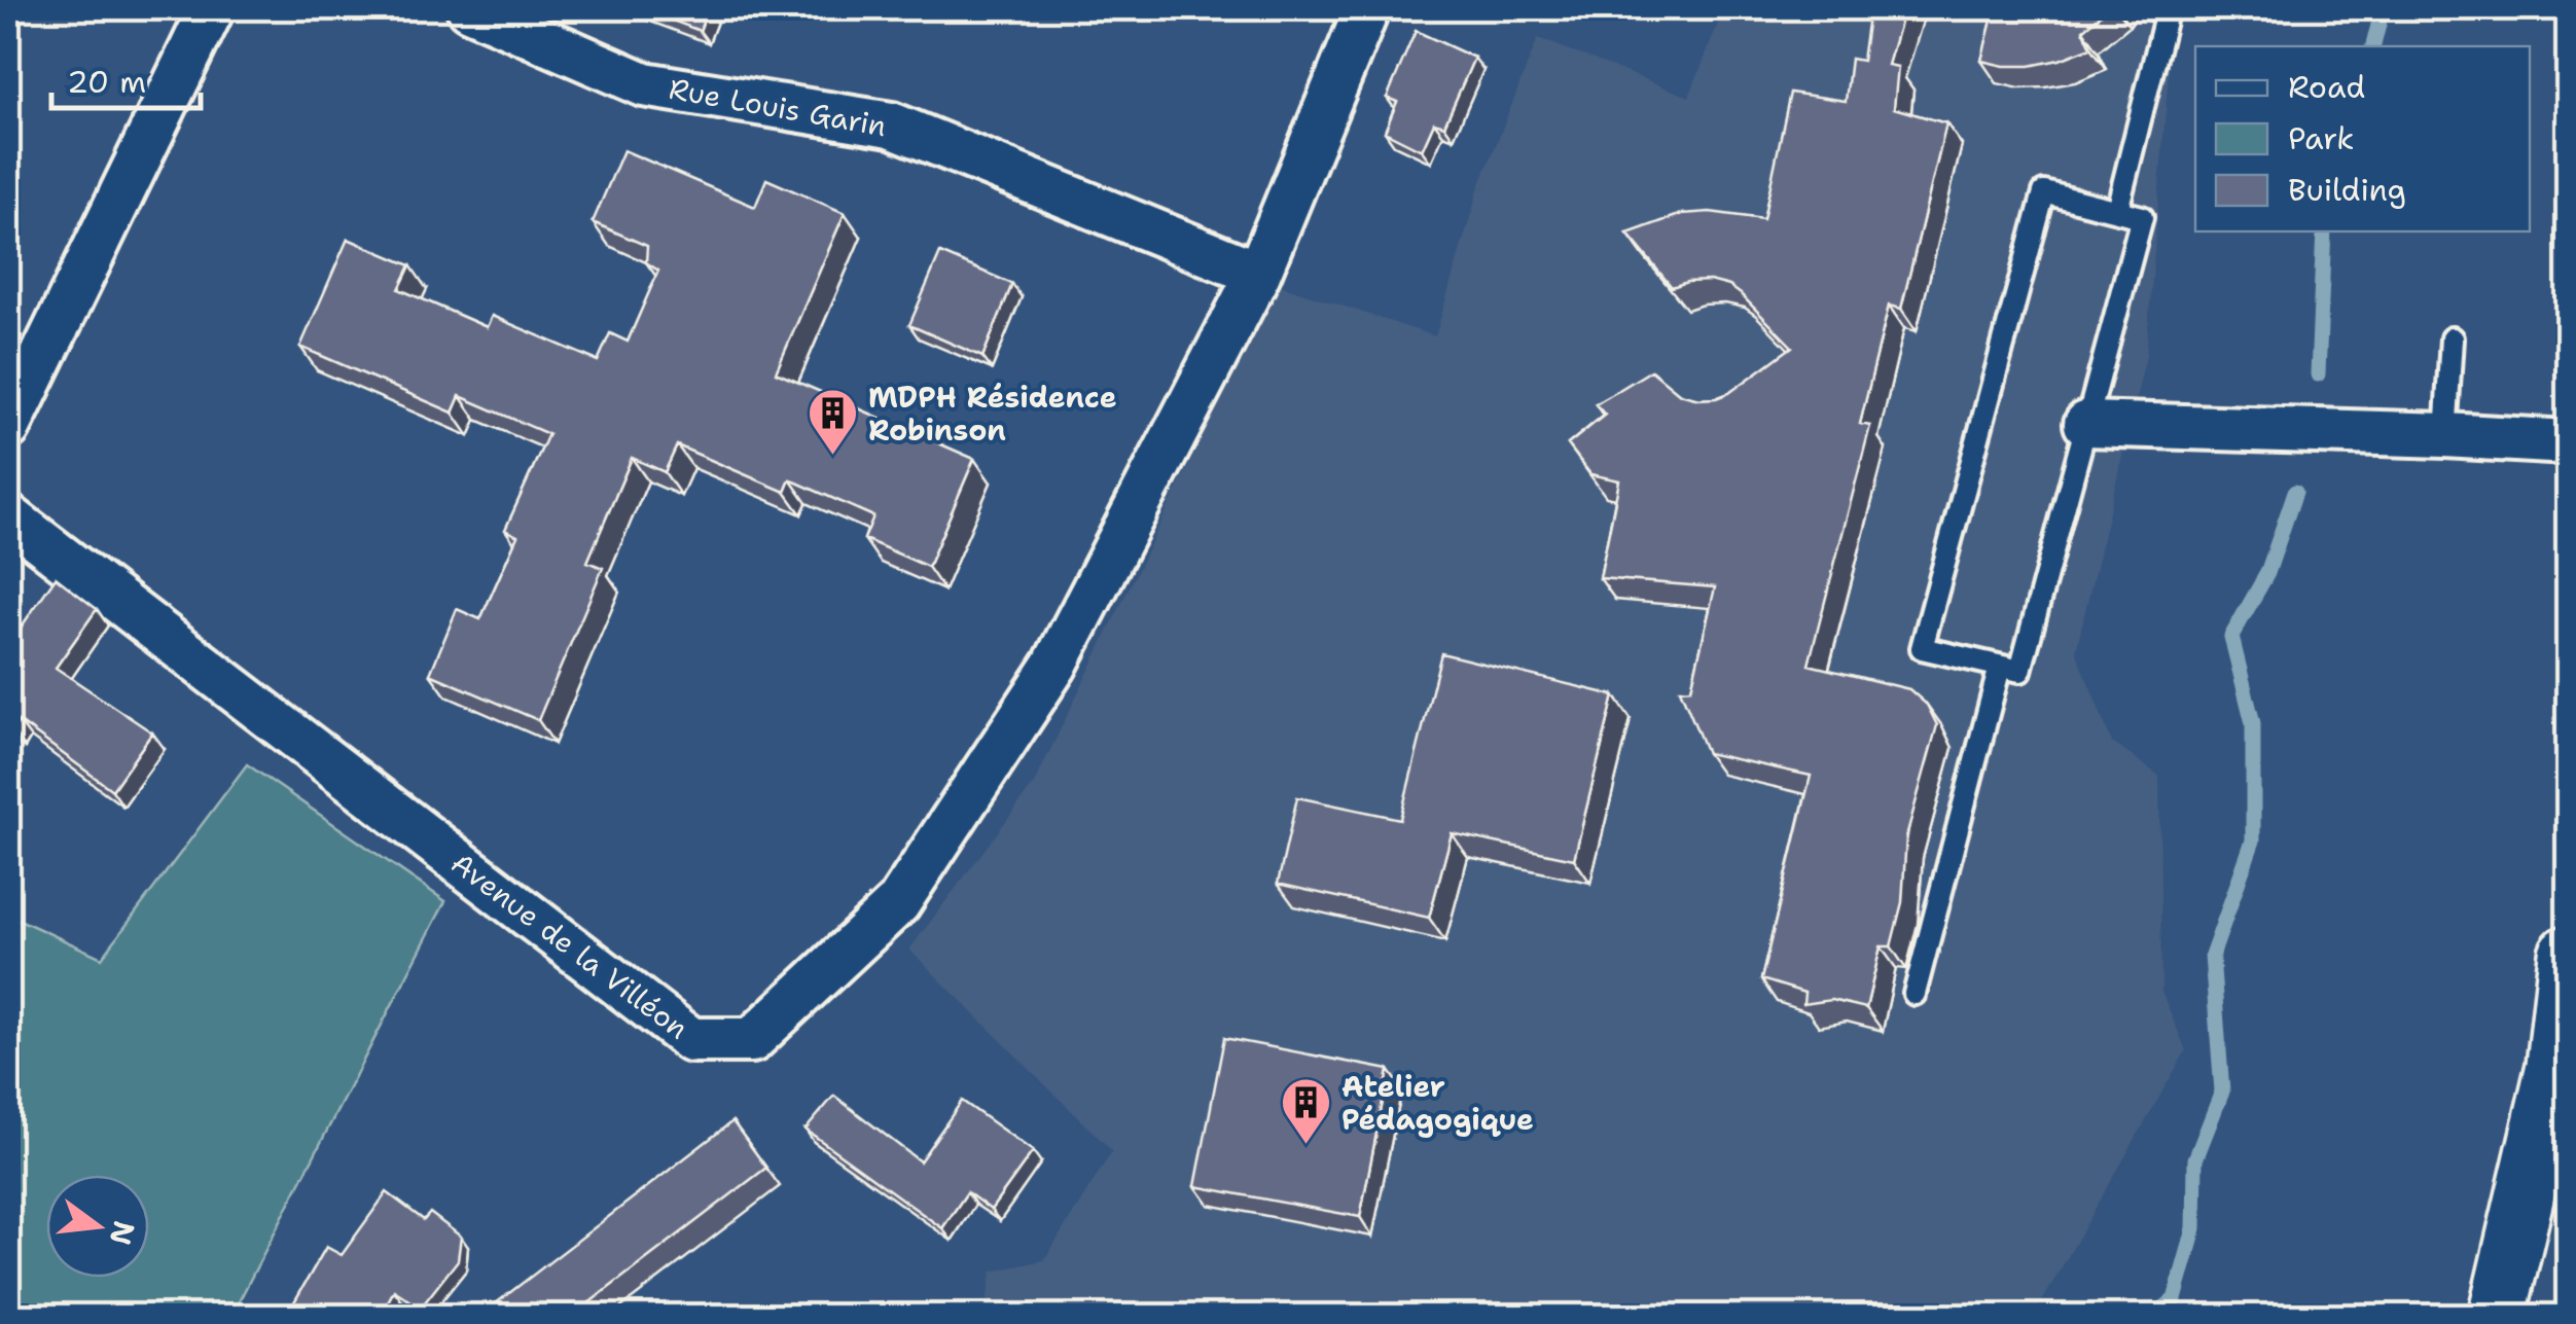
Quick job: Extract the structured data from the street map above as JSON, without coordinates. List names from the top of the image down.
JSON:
{
  "streets": {
    "street": ["Rue Louis Garin", "Avenue de la Villéon"]
  },
  "crossings": [
    ["Rue Louis Garin", "Avenue de la Villéon"]
  ],
  "places": {
    "building": ["MDPH Résidence Robinson", "Atelier Pédagogique"]
  },
  "legend": ["Road", "Park", "Building"],
  "scale_bar": "20 m",
  "north": "right"
}
